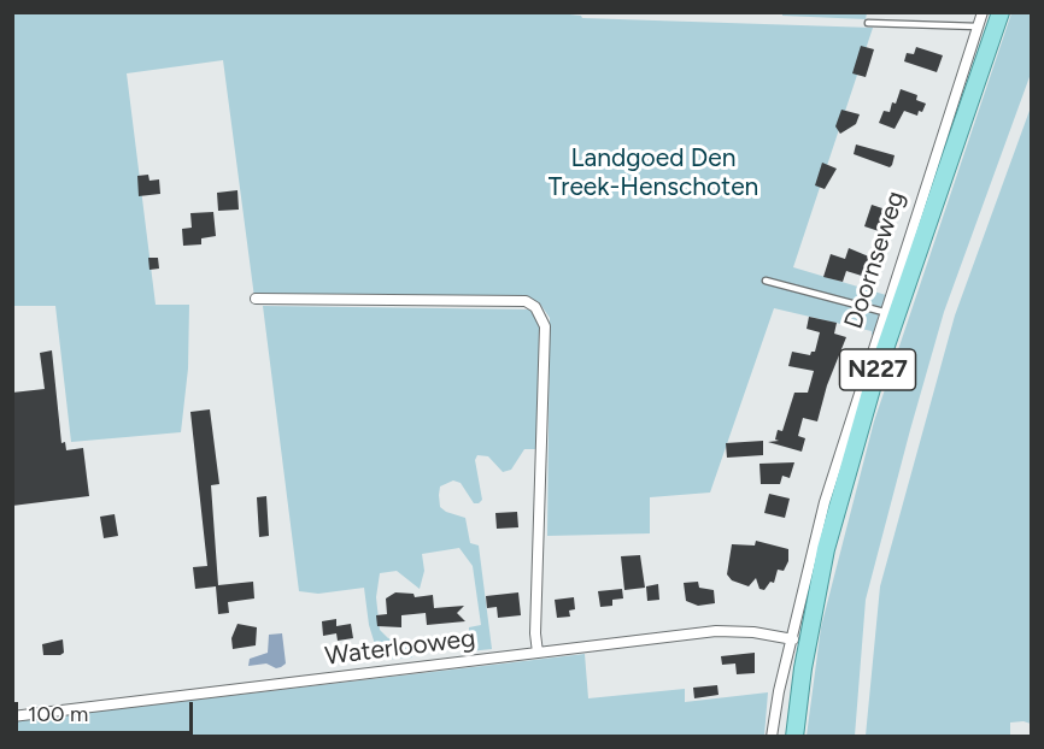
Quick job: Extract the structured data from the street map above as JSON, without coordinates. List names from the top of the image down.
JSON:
{
  "streets": {
    "main road": ["Doornseweg", "N227"],
    "street": ["Waterlooweg"]
  },
  "crossings": [
    ["Doornseweg", "Waterlooweg"]
  ],
  "parks": ["Landgoed Den Treek-Henschoten"],
  "scale_bar": "100 m"
}
